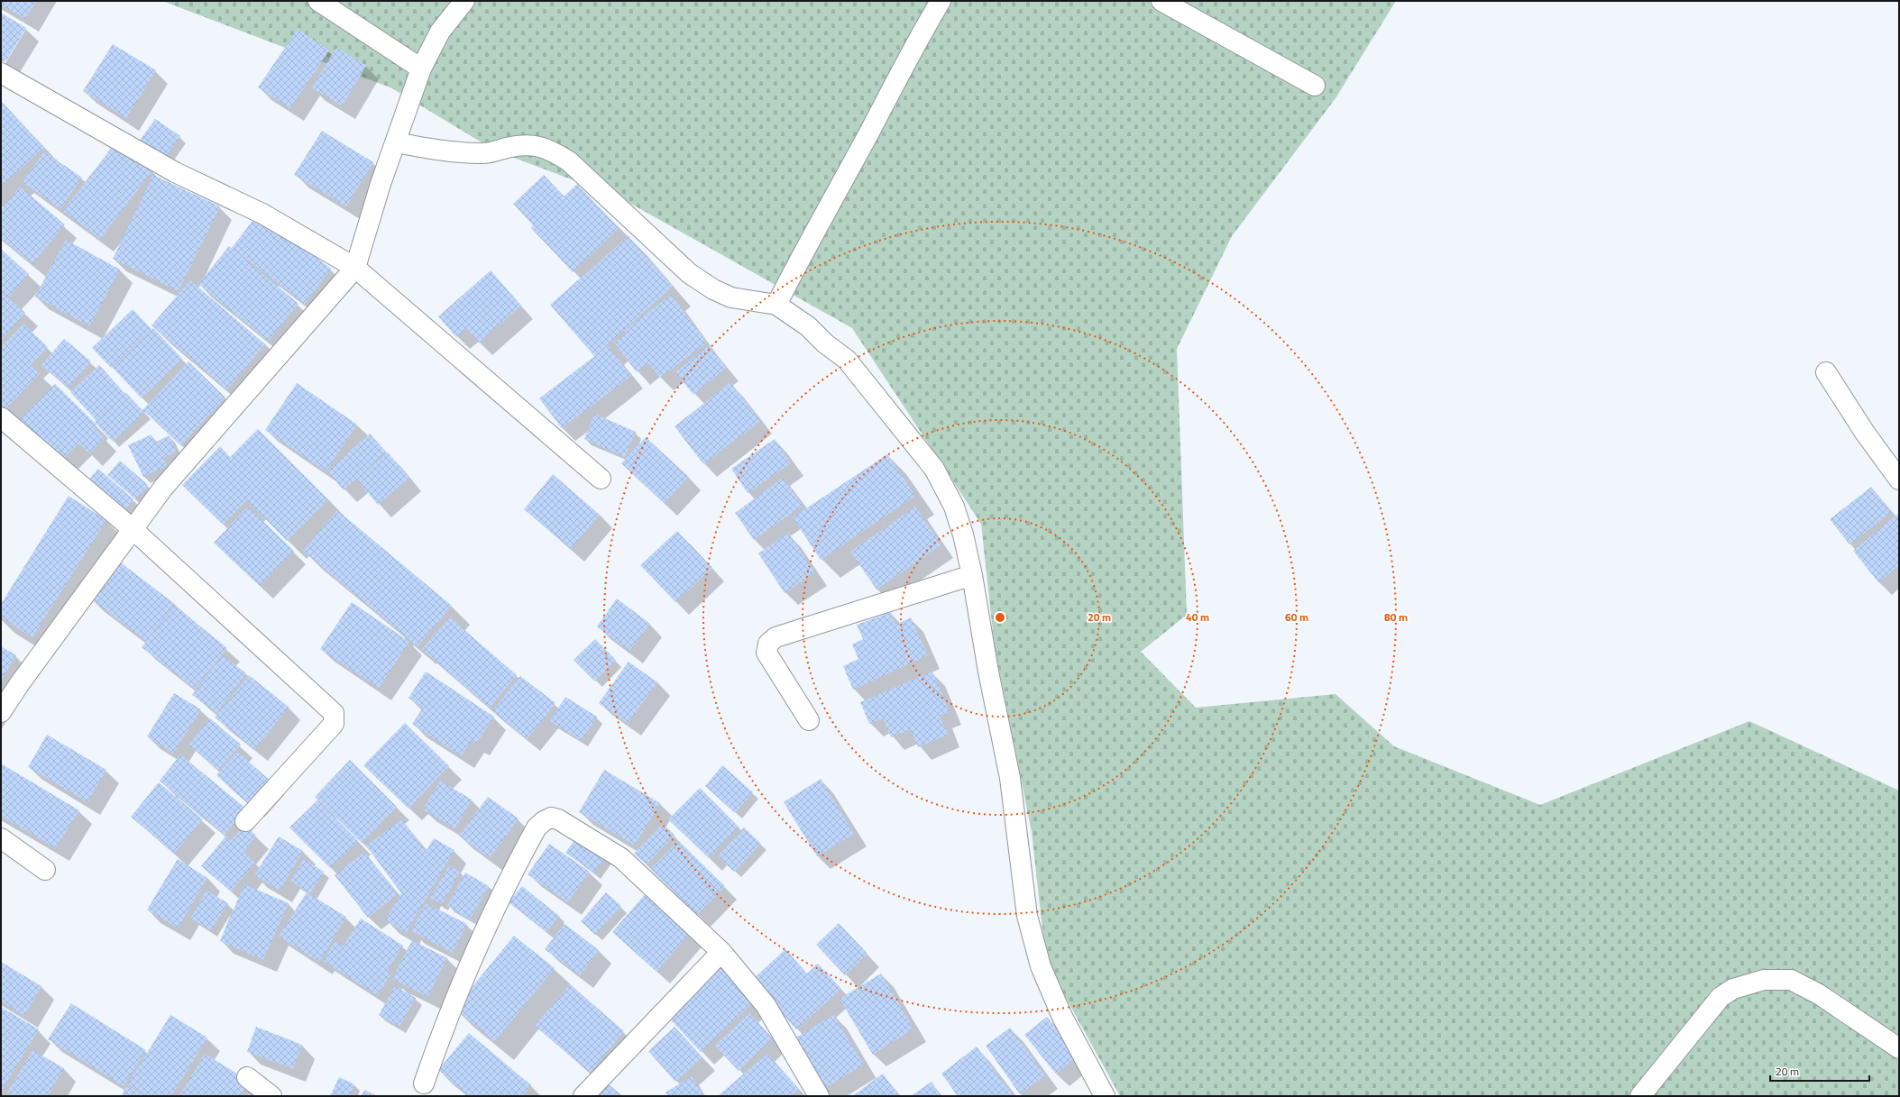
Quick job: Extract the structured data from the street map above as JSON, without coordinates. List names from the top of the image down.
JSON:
{
  "scale_bar": "20 m",
  "rings": [
    "20 m",
    "40 m",
    "60 m",
    "80 m"
  ]
}
